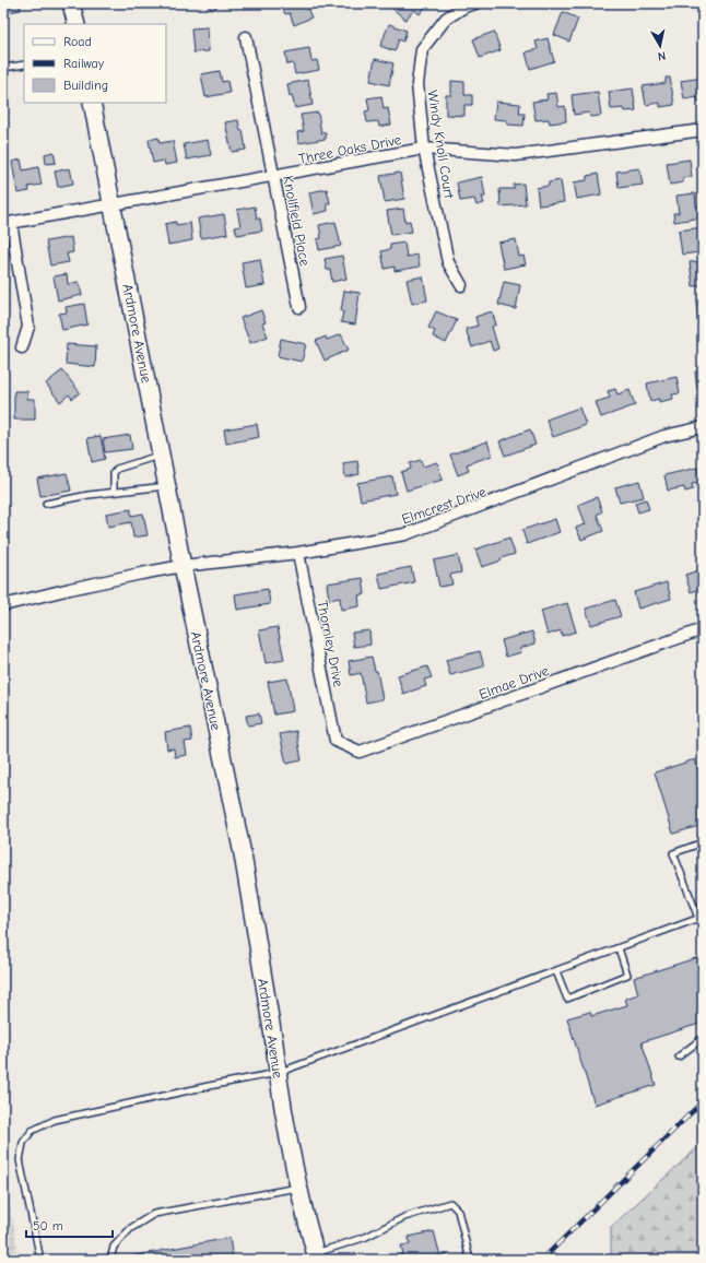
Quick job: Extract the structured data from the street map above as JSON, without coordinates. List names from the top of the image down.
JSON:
{
  "streets": {
    "main road": ["Ardmore Avenue"],
    "street": [
      "Windy Knoll Court",
      "Three Oaks Drive",
      "Knollfield Place",
      "Elmcrest Drive",
      "Thornley Drive",
      "Elmae Drive"
    ]
  },
  "crossings": [
    ["Windy Knoll Court", "Three Oaks Drive"],
    ["Three Oaks Drive", "Knollfield Place"],
    ["Three Oaks Drive", "Ardmore Avenue"],
    ["Ardmore Avenue", "Elmcrest Drive"],
    ["Elmcrest Drive", "Thornley Drive"],
    ["Thornley Drive", "Elmae Drive"]
  ],
  "legend": ["Road", "Railway", "Building"],
  "scale_bar": "50 m",
  "north": "bottom"
}
